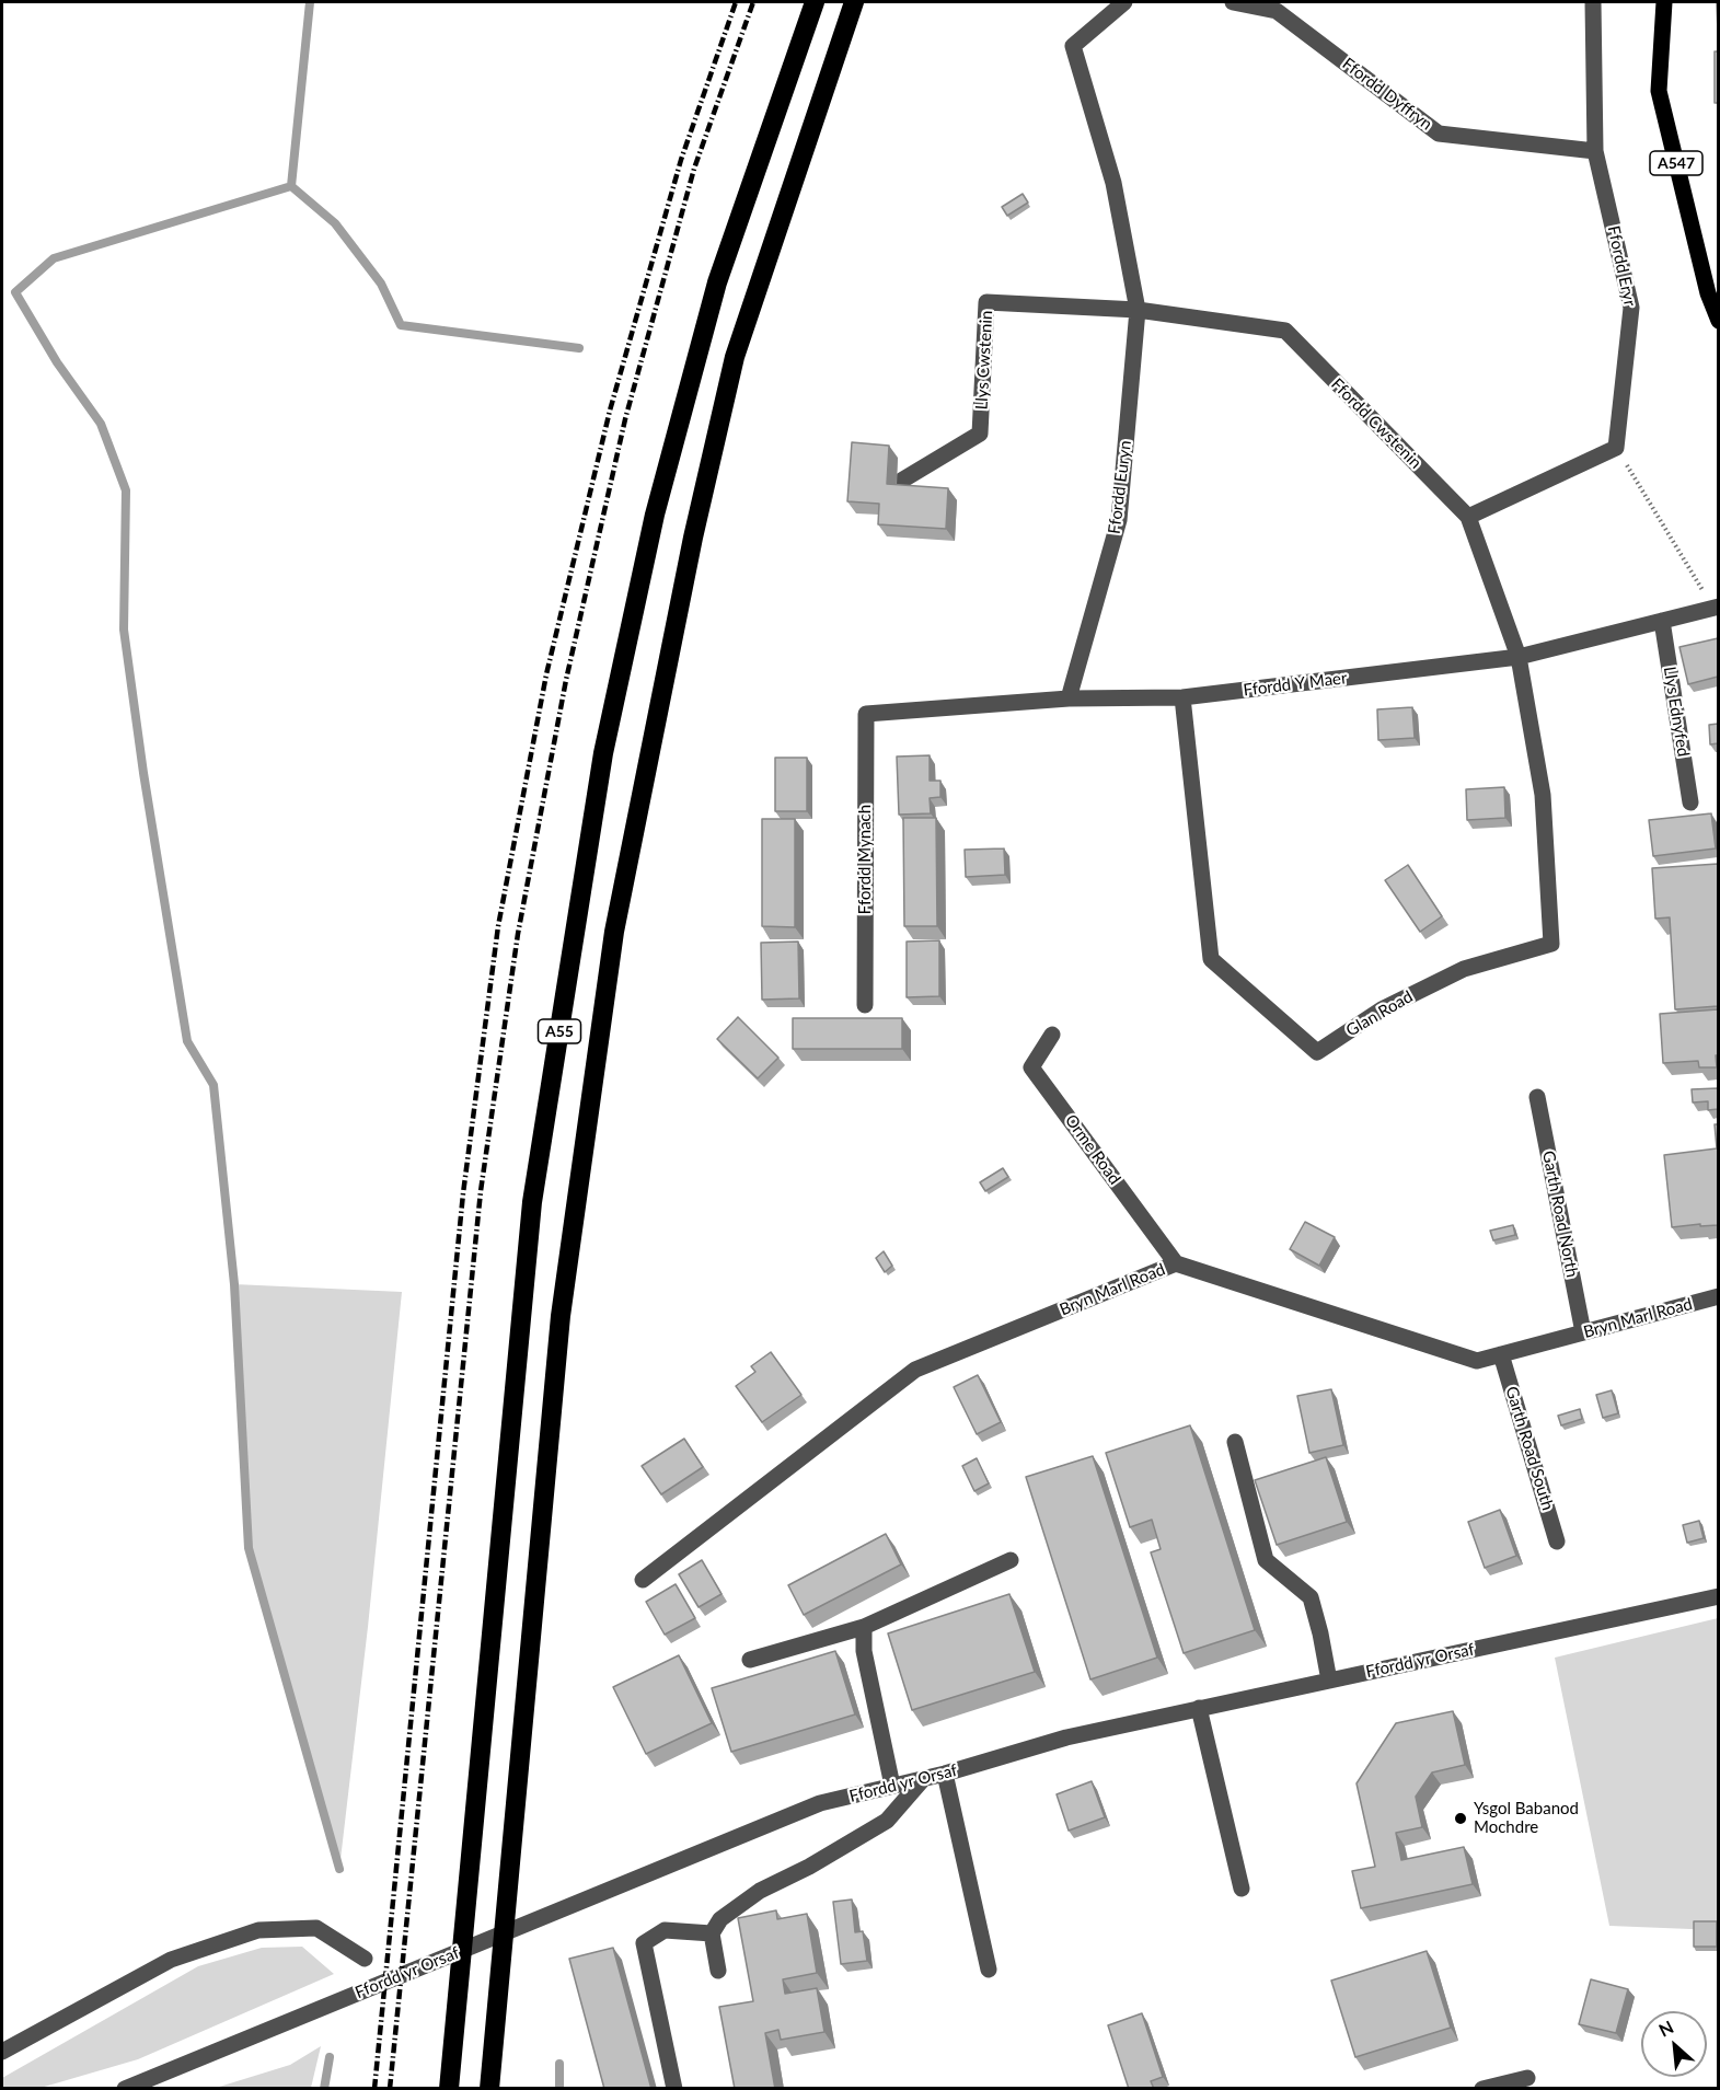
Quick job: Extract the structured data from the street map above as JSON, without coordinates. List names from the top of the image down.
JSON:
{
  "streets": {
    "highway": ["A55"],
    "main road": ["A547"],
    "street": [
      "Ffordd Dyffryn",
      "Ffordd Eryr",
      "Llys Cwstenin",
      "Ffordd Cwstenin",
      "Ffordd Euryn",
      "Ffordd Y Maer",
      "Llys Ednyfed",
      "Ffordd Mynach",
      "Glan Road",
      "Orme Road",
      "Garth Road North",
      "Bryn Marl Road",
      "Garth Road South",
      "Ffordd yr Orsaf"
    ]
  },
  "crossings": [
    ["Ffordd Dyffryn", "Ffordd Eryr"],
    ["Llys Cwstenin", "Ffordd Cwstenin"],
    ["Llys Cwstenin", "Ffordd Euryn"],
    ["Ffordd Cwstenin", "Ffordd Euryn"],
    ["Ffordd Cwstenin", "Ffordd Y Maer"],
    ["Ffordd Cwstenin", "Glan Road"],
    ["Ffordd Euryn", "Ffordd Y Maer"],
    ["Ffordd Y Maer", "Llys Ednyfed"],
    ["Ffordd Y Maer", "Ffordd Mynach"],
    ["Ffordd Y Maer", "Glan Road"],
    ["Orme Road", "Bryn Marl Road"],
    ["Garth Road North", "Bryn Marl Road"],
    ["Bryn Marl Road", "Garth Road South"]
  ],
  "places": ["Ysgol Babanod Mochdre"],
  "north": "top left"
}
